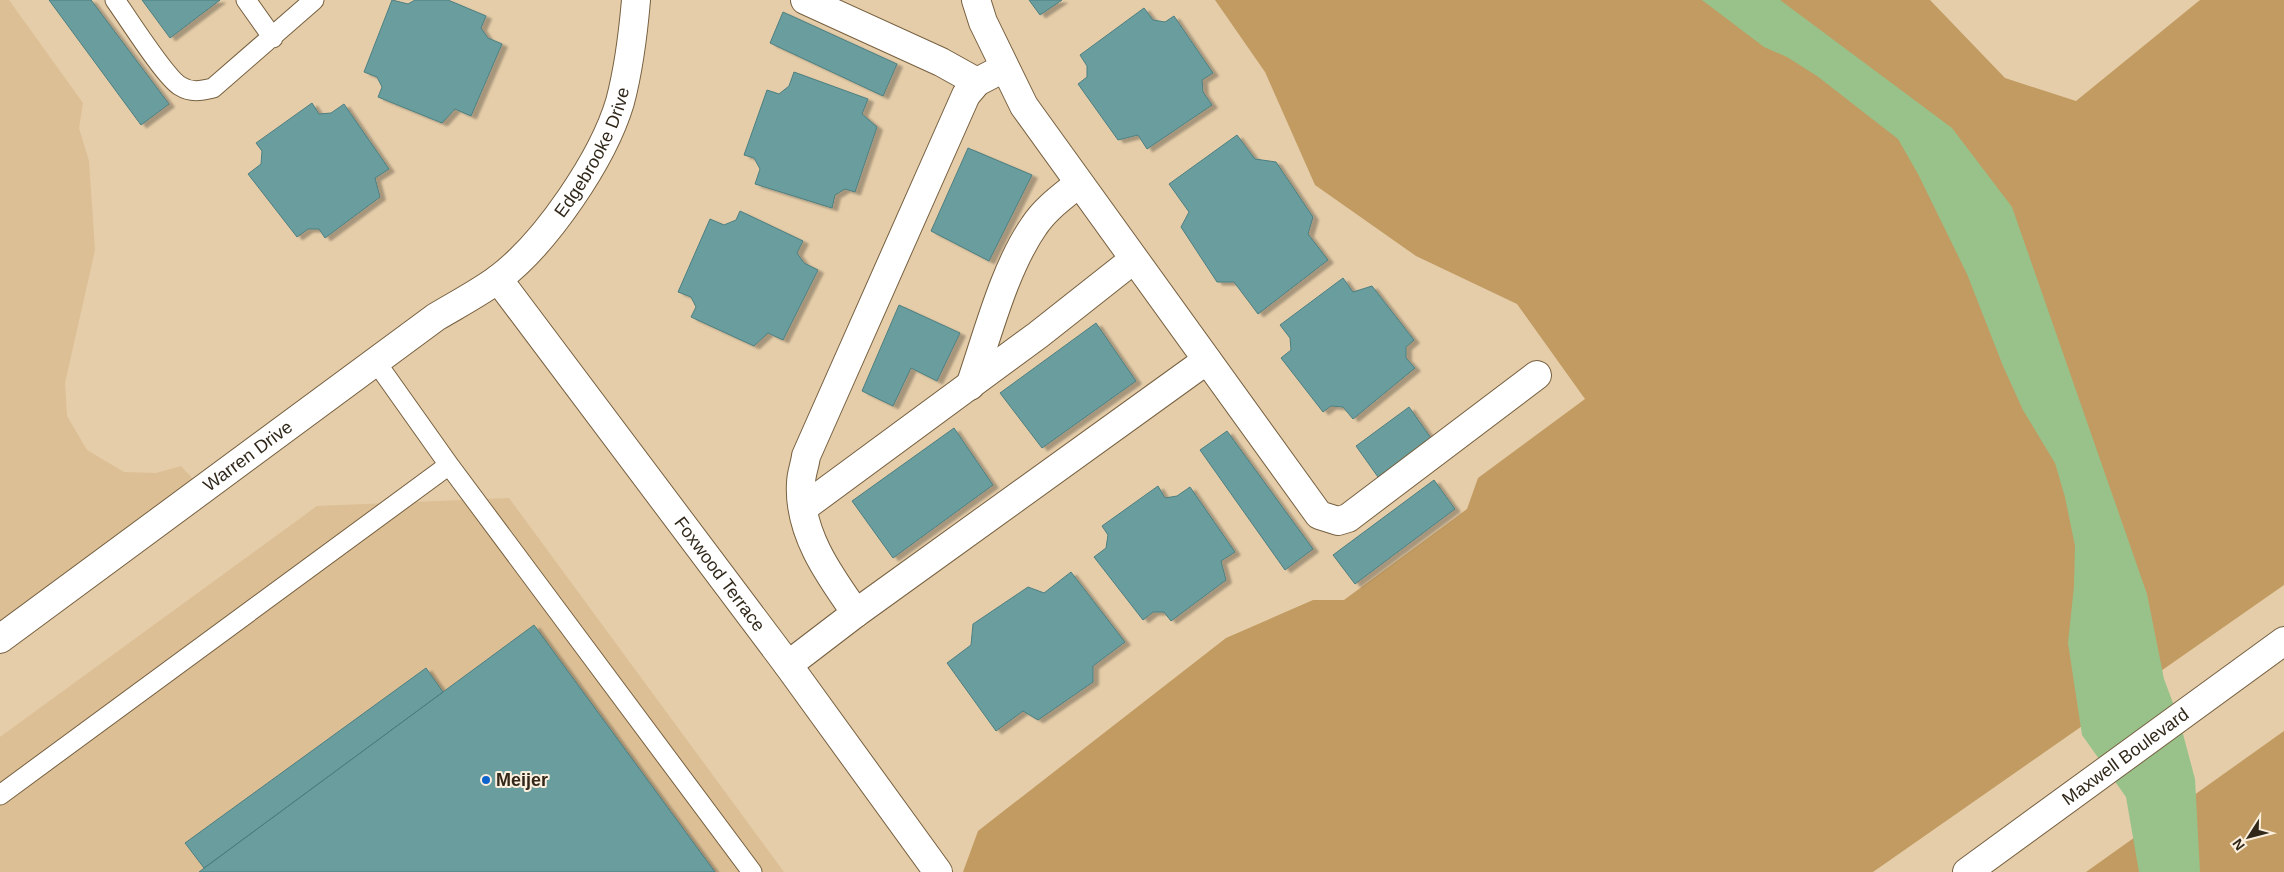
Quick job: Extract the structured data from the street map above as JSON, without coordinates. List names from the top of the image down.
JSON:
{
  "streets": {
    "street": [
      "Edgebrooke Drive",
      "Warren Drive",
      "Foxwood Terrace",
      "Maxwell Boulevard"
    ]
  },
  "crossings": [
    ["Edgebrooke Drive", "Warren Drive"],
    ["Edgebrooke Drive", "Foxwood Terrace"],
    ["Warren Drive", "Foxwood Terrace"]
  ],
  "places": ["Meijer"],
  "north": "bottom left"
}
